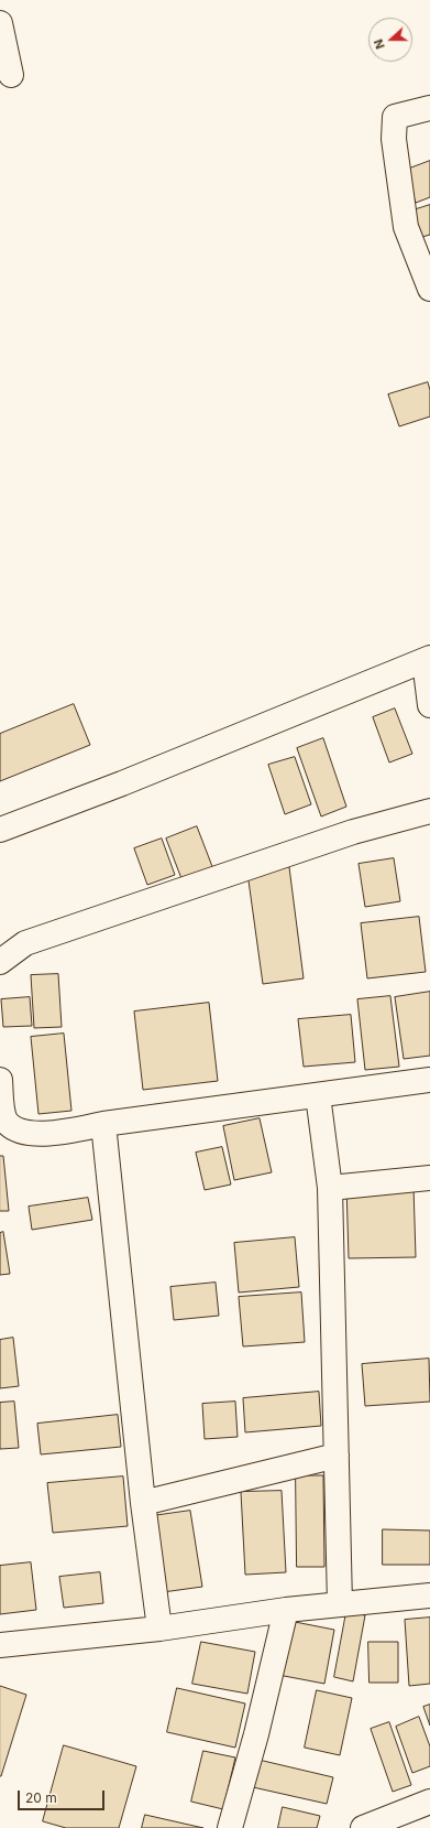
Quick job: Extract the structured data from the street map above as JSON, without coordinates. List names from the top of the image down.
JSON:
{
  "scale_bar": "20 m",
  "north": "left"
}
